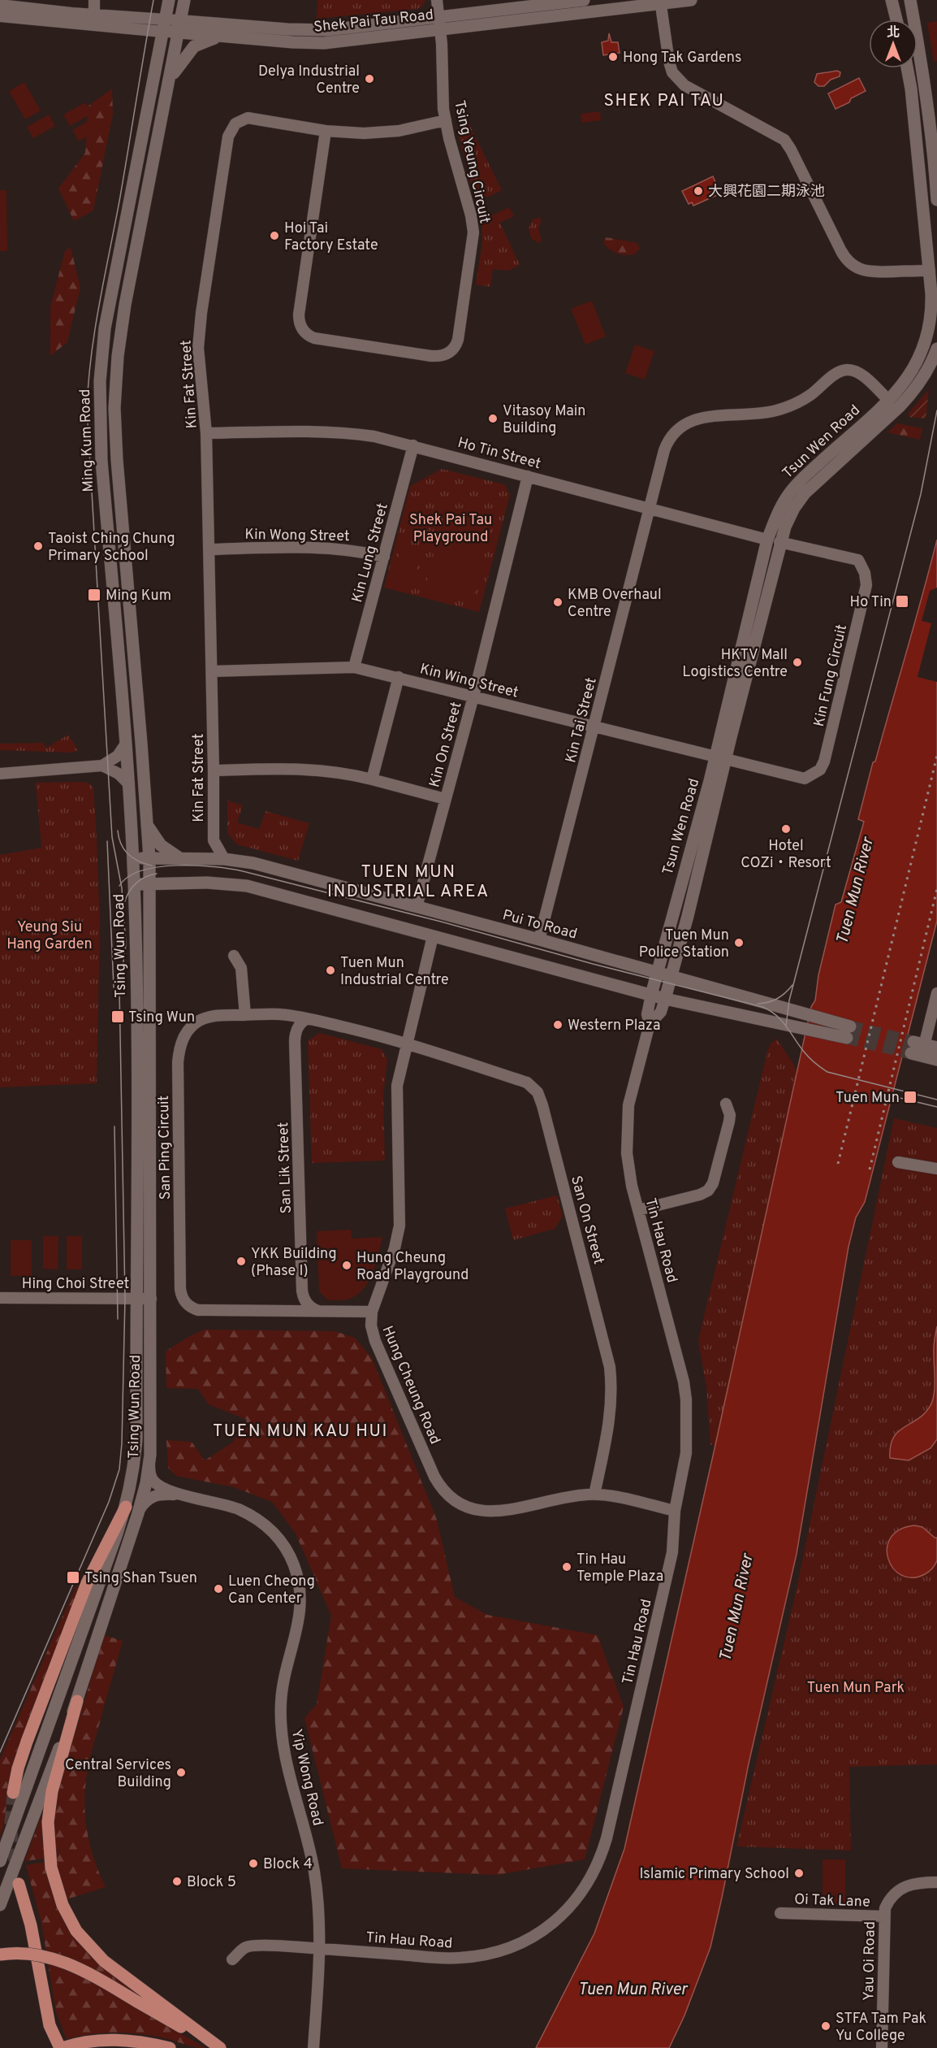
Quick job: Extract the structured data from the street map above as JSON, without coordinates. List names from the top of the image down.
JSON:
{
  "streets": {
    "main road": [
      "Shek Pai Tau Road",
      "Ming Kum Road",
      "Tsun Wen Road",
      "Ho Tin Street",
      "Pui To Road",
      "Tsing Wun Road"
    ],
    "street": [
      "Tsing Yeung Circuit",
      "Kin Fat Street",
      "Kin Wong Street",
      "Kin Lung Street",
      "Kin Fung Circuit",
      "Kin Wing Street",
      "Kin Tai Street",
      "Kin On Street",
      "San Ping Circuit",
      "San Lik Street",
      "San On Street",
      "Tin Hau Road",
      "Hing Choi Street",
      "Hung Cheung Road",
      "Yip Wong Road",
      "Oi Tak Lane",
      "Yau Oi Road"
    ]
  },
  "crossings": [
    ["Shek Pai Tau Road", "Tsing Yeung Circuit"],
    ["Shek Pai Tau Road", "Ming Kum Road"],
    ["Tsing Yeung Circuit", "Kin Fat Street"],
    ["Kin Fat Street", "Ho Tin Street"],
    ["Kin Fat Street", "Kin Wong Street"],
    ["Kin Fat Street", "Kin Wing Street"],
    ["Kin Fat Street", "Pui To Road"],
    ["Ming Kum Road", "Pui To Road"],
    ["Ming Kum Road", "Tsing Wun Road"],
    ["Tsun Wen Road", "Ho Tin Street"],
    ["Tsun Wen Road", "Kin Fung Circuit"],
    ["Tsun Wen Road", "Kin Wing Street"],
    ["Tsun Wen Road", "Kin Tai Street"],
    ["Tsun Wen Road", "Pui To Road"],
    ["Tsun Wen Road", "Tin Hau Road"],
    ["Ho Tin Street", "Kin Lung Street"],
    ["Ho Tin Street", "Kin Fung Circuit"],
    ["Ho Tin Street", "Kin Tai Street"],
    ["Ho Tin Street", "Kin On Street"],
    ["Kin Wong Street", "Kin Lung Street"],
    ["Kin Lung Street", "Kin Wing Street"],
    ["Kin Fung Circuit", "Kin Wing Street"],
    ["Kin Wing Street", "Kin Tai Street"],
    ["Kin Wing Street", "Kin On Street"],
    ["Kin Tai Street", "Pui To Road"],
    ["Kin On Street", "Pui To Road"],
    ["Pui To Road", "Tsing Wun Road"],
    ["Pui To Road", "Tin Hau Road"],
    ["Pui To Road", "Hung Cheung Road"],
    ["Tsing Wun Road", "Hing Choi Street"],
    ["Tsing Wun Road", "Yip Wong Road"],
    ["San Ping Circuit", "San Lik Street"],
    ["San Ping Circuit", "San On Street"],
    ["San Ping Circuit", "Hung Cheung Road"],
    ["San On Street", "Hung Cheung Road"],
    ["Tin Hau Road", "Hung Cheung Road"],
    ["Tin Hau Road", "Yip Wong Road"],
    ["Oi Tak Lane", "Yau Oi Road"]
  ],
  "districts": ["SHEK PAI TAU", "TUEN MUN INDUSTRIAL AREA", "TUEN MUN KAU HUI"],
  "water": ["Tuen Mun River"],
  "parks": ["Shek Pai Tau Playground", "Yeung Siu Hang Garden", "Tuen Mun Park"],
  "places": {
    "other": [
      "Hong Tak Gardens",
      "Delya Industrial Centre",
      "大興花園二期泳池",
      "Hoi Tai Factory Estate",
      "Vitasoy Main Building",
      "Taoist Ching Chung Primary School",
      "KMB Overhaul Centre",
      "HKTV Mall Logistics Centre",
      "Hotel COZi‧Resort",
      "Tuen Mun Police Station",
      "Tuen Mun Industrial Centre",
      "Western Plaza",
      "YKK Building (Phase I)",
      "Hung Cheung Road Playground",
      "Tin Hau Temple Plaza",
      "Luen Cheong Can Center",
      "Central Services Building",
      "Block 4",
      "Islamic Primary School",
      "Block 5",
      "STFA Tam Pak Yu College"
    ],
    "transit": [
      "Ming Kum",
      "Ho Tin",
      "Tsing Wun",
      "Tuen Mun",
      "Tsing Shan Tsuen"
    ]
  },
  "north": "top"
}
